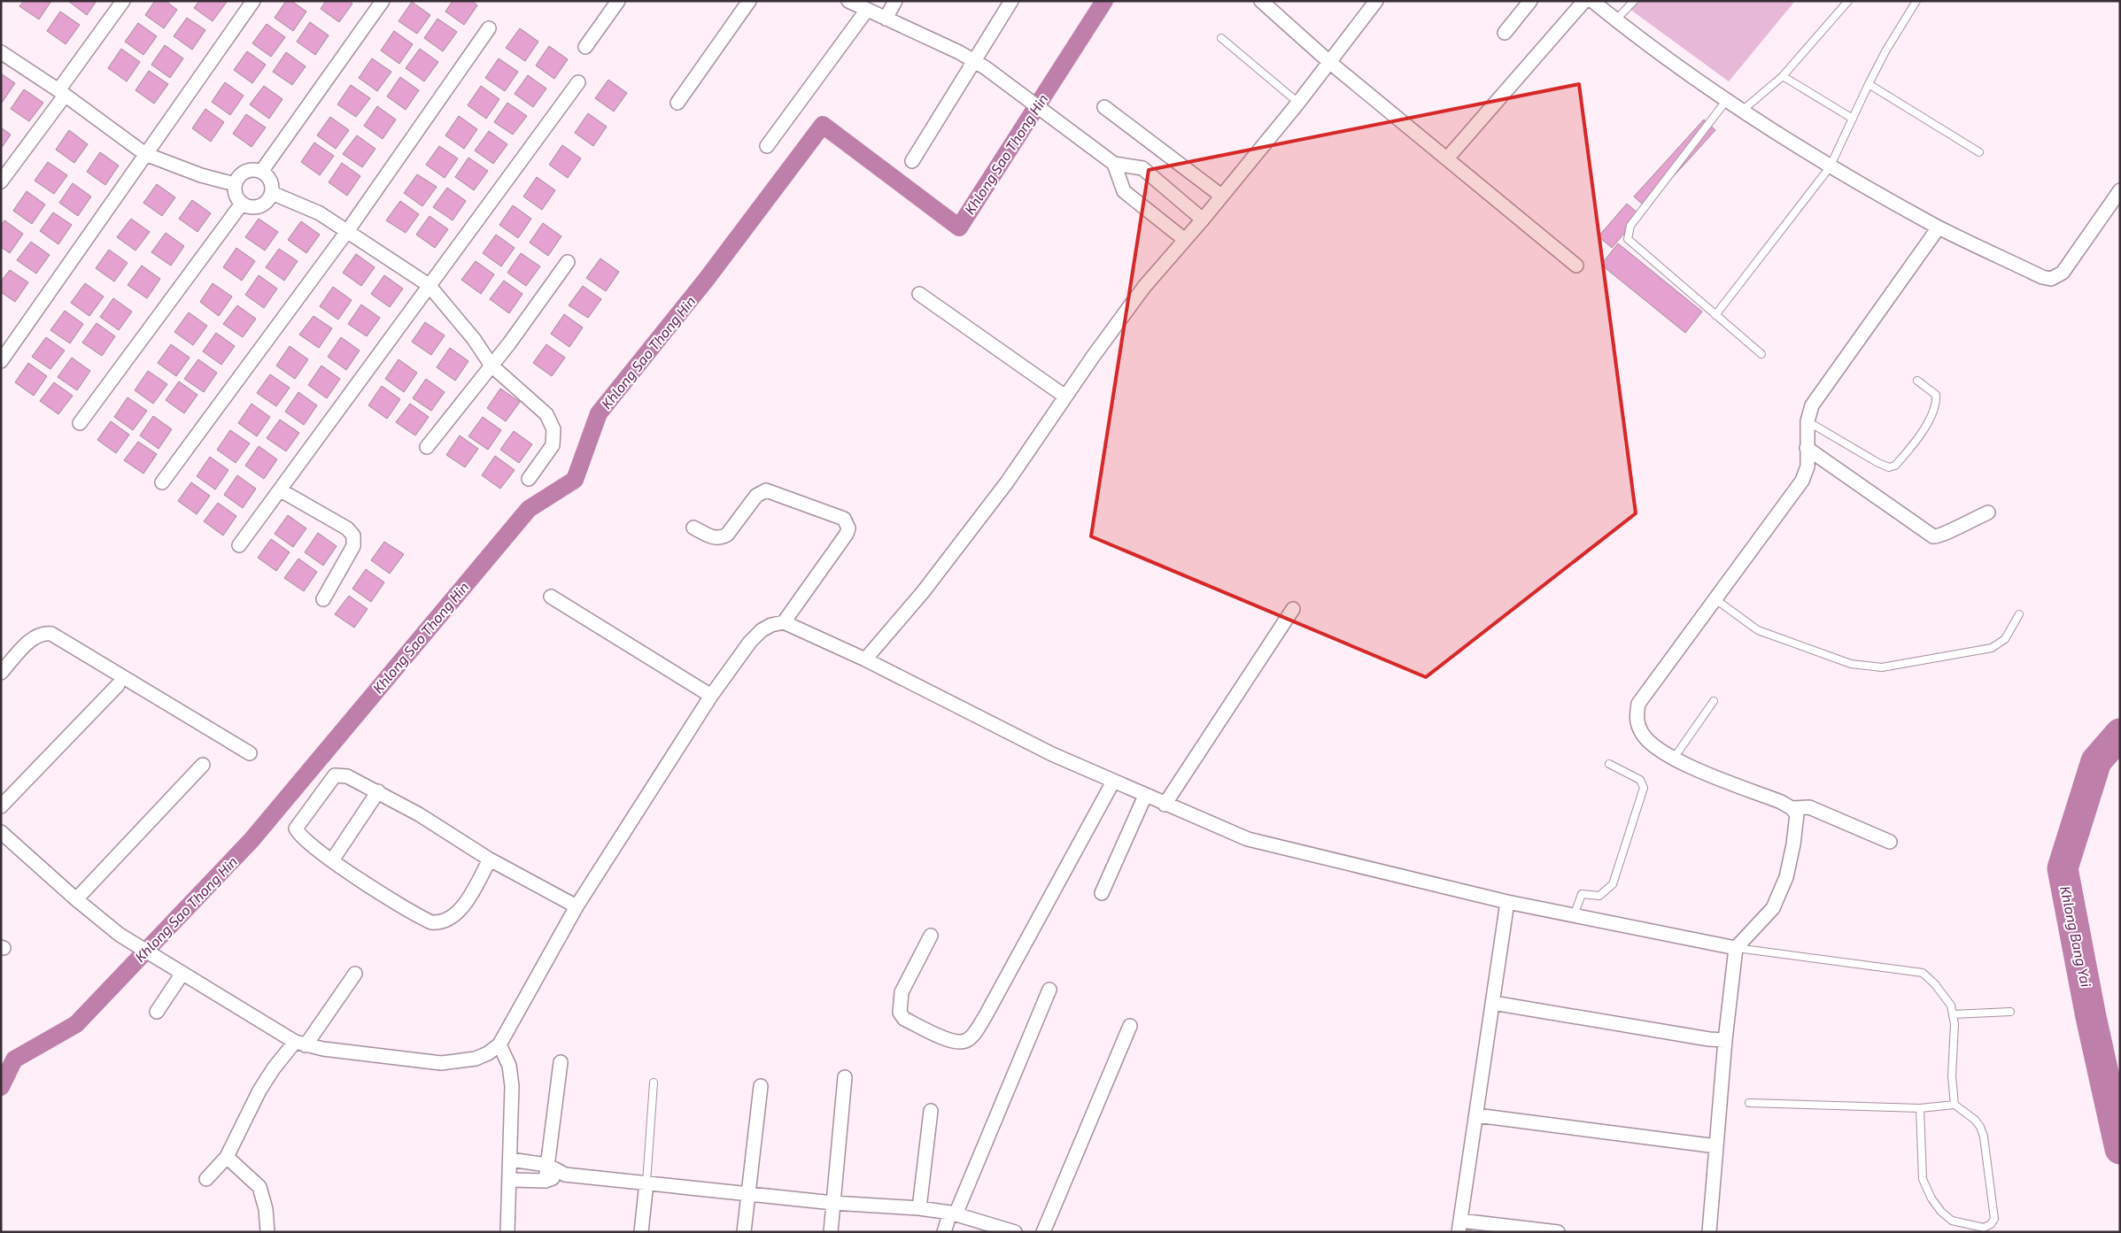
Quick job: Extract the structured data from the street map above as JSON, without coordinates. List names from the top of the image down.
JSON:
{
  "water": ["Khlong Sao Thong Hin", "Khlong Bang Yai"]
}
